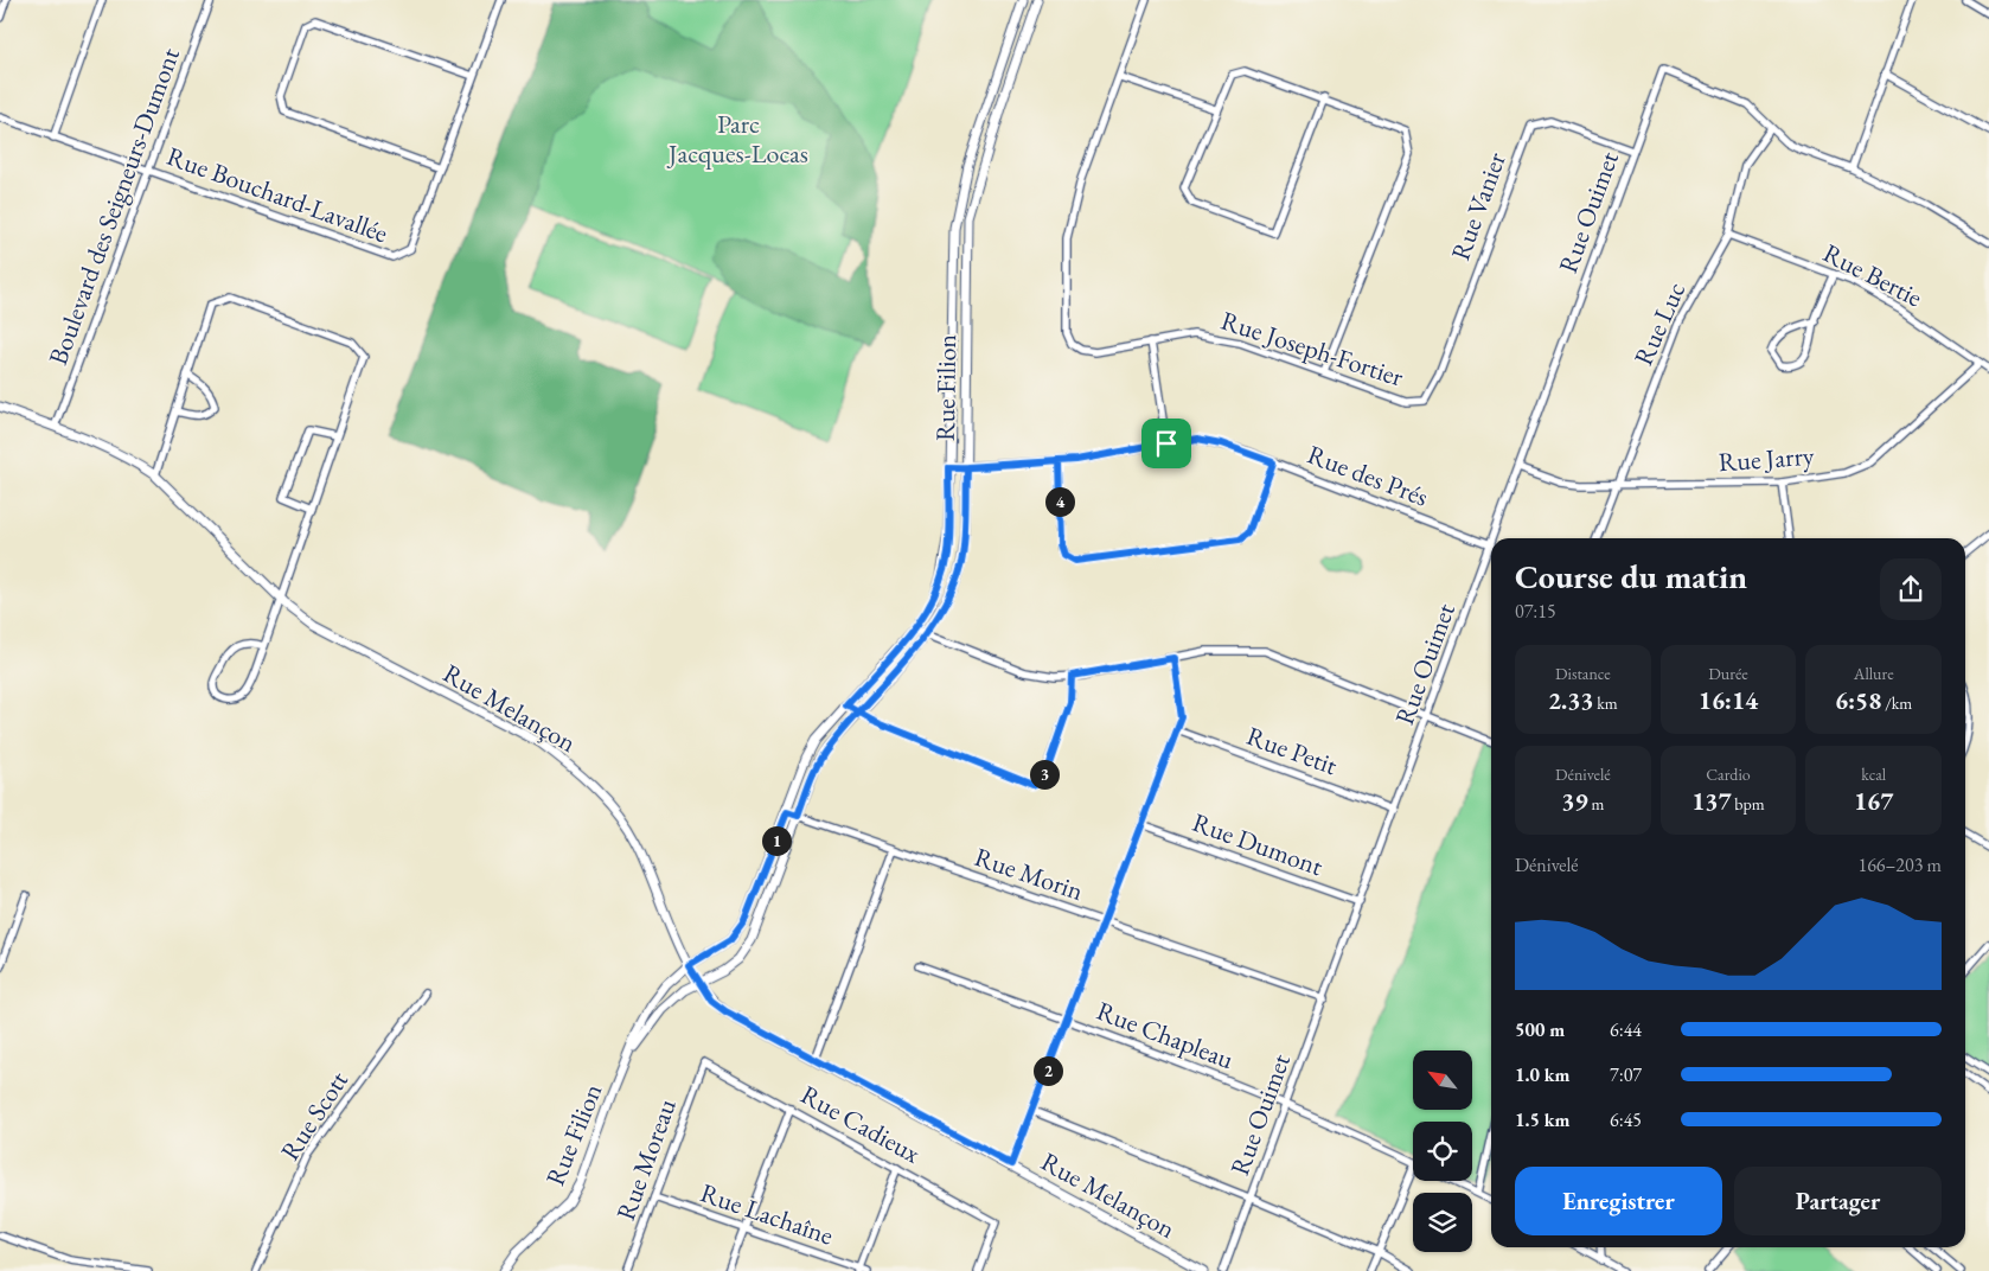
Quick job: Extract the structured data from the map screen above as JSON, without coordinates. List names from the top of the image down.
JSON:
{
  "streets": {
    "street": [
      "Rue Bouchard-Lavallée",
      "Boulevard des Seigneurs-Dumont",
      "Rue Vanier",
      "Rue Ouimet",
      "Rue Bertie",
      "Rue Luc",
      "Rue Joseph-Fortier",
      "Rue Filion",
      "Rue Jarry",
      "Rue des Prés",
      "Rue Melançon",
      "Rue Petit",
      "Rue Dumont",
      "Rue Morin",
      "Rue Chapleau",
      "Rue Scott",
      "Rue Cadieux",
      "Rue Moreau",
      "Rue Lachaîne"
    ]
  },
  "crossings": [
    ["Rue Bouchard-Lavallée", "Boulevard des Seigneurs-Dumont"],
    ["Boulevard des Seigneurs-Dumont", "Rue Melançon"],
    ["Rue Vanier", "Rue Ouimet"],
    ["Rue Vanier", "Rue Joseph-Fortier"],
    ["Rue Ouimet", "Rue Luc"],
    ["Rue Ouimet", "Rue Jarry"],
    ["Rue Ouimet", "Rue des Prés"],
    ["Rue Ouimet", "Rue Petit"],
    ["Rue Ouimet", "Rue Dumont"],
    ["Rue Ouimet", "Rue Morin"],
    ["Rue Ouimet", "Rue Chapleau"],
    ["Rue Bertie", "Rue Luc"],
    ["Rue Bertie", "Rue Jarry"],
    ["Rue Luc", "Rue Jarry"],
    ["Rue Filion", "Rue des Prés"],
    ["Rue Filion", "Rue Melançon"],
    ["Rue Filion", "Rue Morin"],
    ["Rue Cadieux", "Rue Moreau"],
    ["Rue Moreau", "Rue Lachaîne"]
  ],
  "parks": ["Parc Jacques-Locas"],
  "north": "top left",
  "page": {
    "pins": [
      "4",
      "3",
      "1",
      "2"
    ],
    "heading": ["Course du matin", "07:15"],
    "stats": [
      ["Distance", "2.33 km"],
      ["Durée", "16:14"],
      ["Allure", "6:58 /km"],
      ["Dénivelé", "39 m"],
      ["Cardio", "137 bpm"],
      ["kcal", "167"]
    ],
    "chart": ["Dénivelé", "166–203 m"],
    "list": [
      {
        "name": "500 m",
        "note": "6:44"
      },
      {
        "name": "1.0 km",
        "note": "7:07"
      },
      {
        "name": "1.5 km",
        "note": "6:45"
      }
    ],
    "buttons": ["Enregistrer", "Partager"]
  }
}
